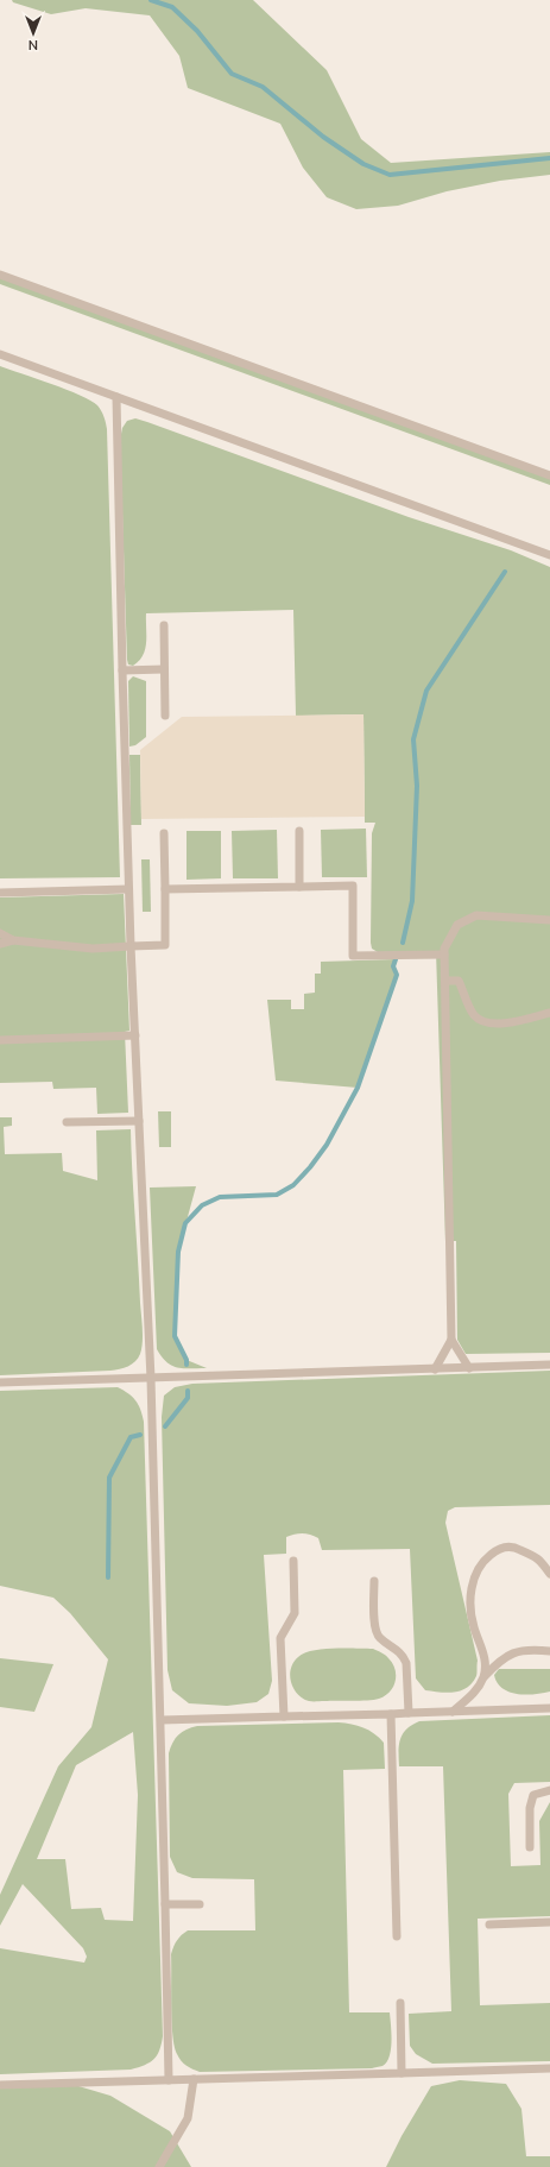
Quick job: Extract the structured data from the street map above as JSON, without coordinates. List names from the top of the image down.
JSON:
{
  "north": "bottom"
}
